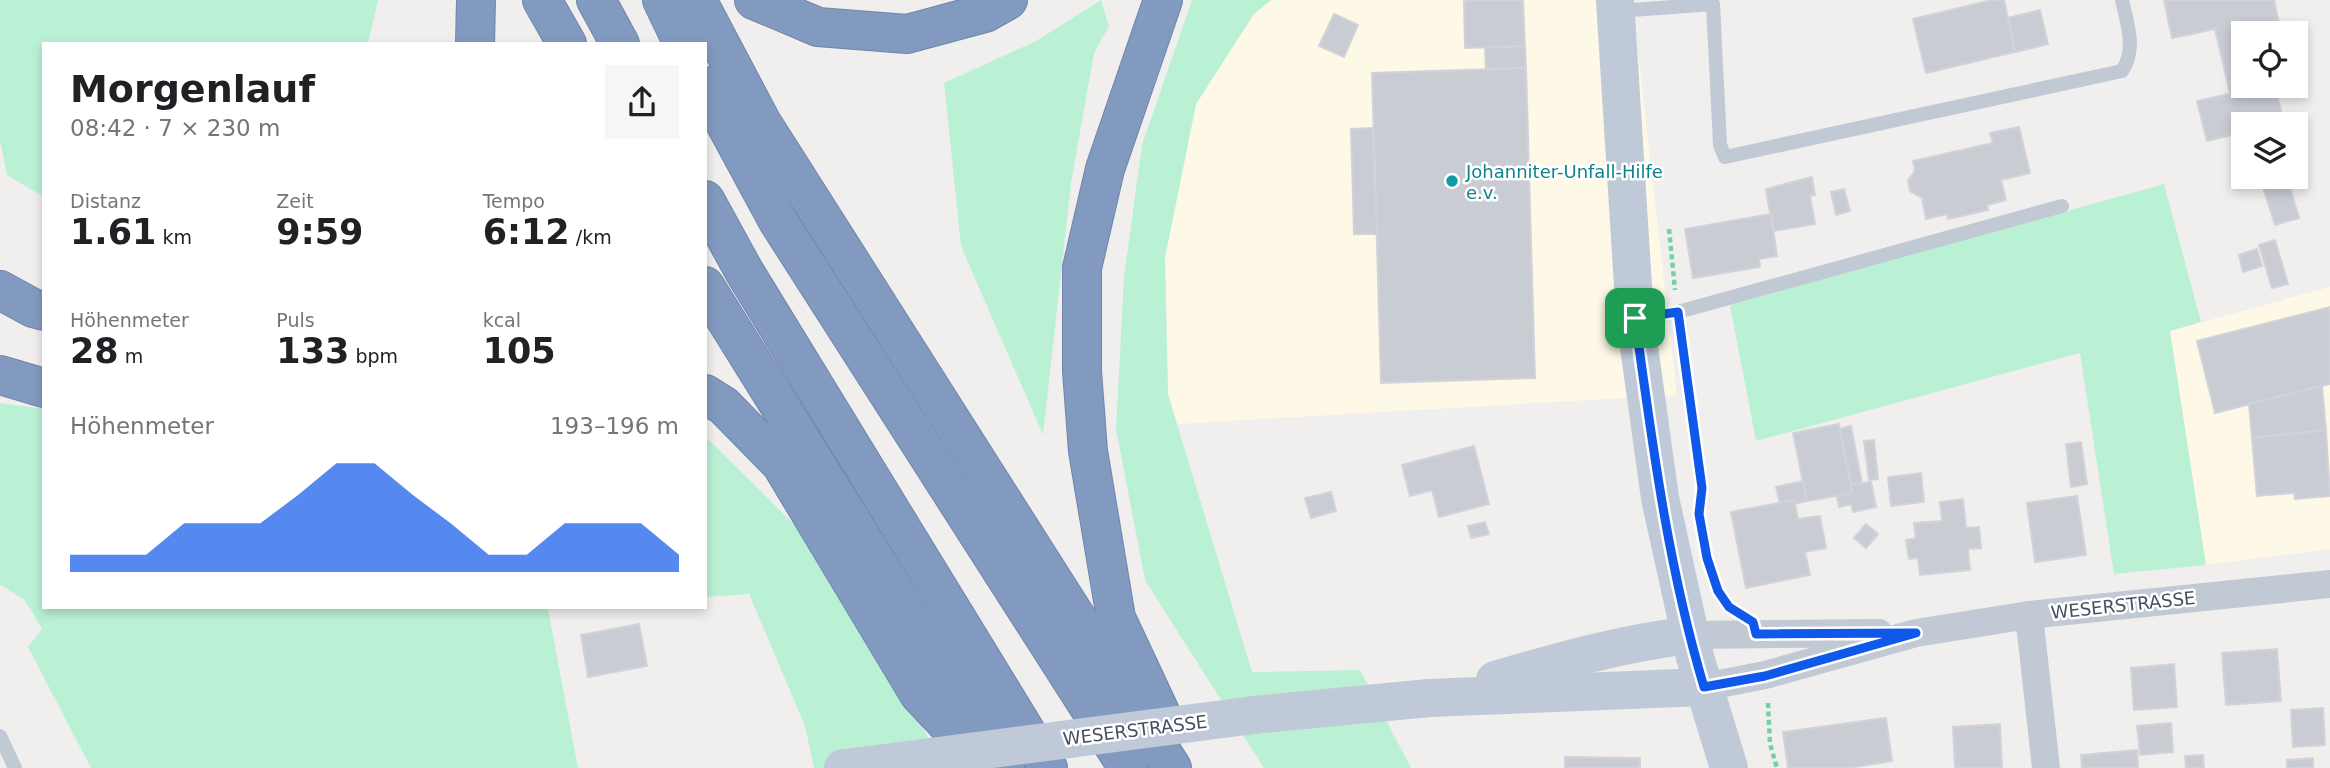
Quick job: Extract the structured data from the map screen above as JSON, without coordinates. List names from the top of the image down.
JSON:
{
  "streets": {
    "street": ["WESERSTRASSE"]
  },
  "places": ["Johanniter-Unfall-Hilfe e.v."],
  "page": {
    "heading": ["Morgenlauf", "08:42 · 7 × 230 m"],
    "stats": [
      ["Distanz", "1.61 km"],
      ["Zeit", "9:59"],
      ["Tempo", "6:12 /km"],
      ["Höhenmeter", "28 m"],
      ["Puls", "133 bpm"],
      ["kcal", "105"]
    ],
    "chart": ["Höhenmeter", "193–196 m"]
  }
}
